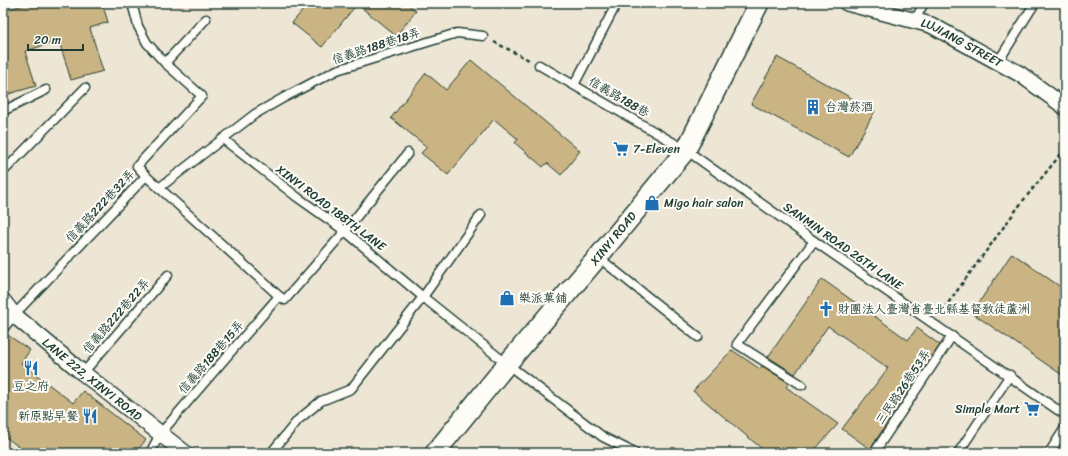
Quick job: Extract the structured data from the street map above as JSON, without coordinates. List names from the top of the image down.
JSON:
{
  "streets": {
    "street": ["LUJIANG STREET", "XINYI ROAD", "LANE 222, XINYI ROAD"],
    "lane": [
      "信義路188巷18弄",
      "信義路188巷",
      "信義路222巷32弄",
      "XINYI ROAD 188TH LANE",
      "SANMIN ROAD 26TH LANE",
      "信義路222巷22弄",
      "信義路188巷15弄",
      "三民路26巷53弄"
    ]
  },
  "crossings": [
    ["信義路188巷18弄", "XINYI ROAD 188TH LANE"],
    ["信義路188巷", "XINYI ROAD"],
    ["信義路188巷", "SANMIN ROAD 26TH LANE"],
    ["信義路222巷32弄", "LANE 222, XINYI ROAD"],
    ["XINYI ROAD 188TH LANE", "XINYI ROAD"],
    ["XINYI ROAD 188TH LANE", "信義路188巷15弄"],
    ["XINYI ROAD", "SANMIN ROAD 26TH LANE"],
    ["SANMIN ROAD 26TH LANE", "三民路26巷53弄"],
    ["信義路222巷22弄", "LANE 222, XINYI ROAD"],
    ["信義路188巷15弄", "LANE 222, XINYI ROAD"]
  ],
  "places": {
    "building": ["台灣菸酒"],
    "supermarket": ["7-Eleven", "Simple Mart"],
    "shop": ["Migo hair salon", "樂派菓舖"],
    "church": ["財團法人臺灣省臺北縣基督教徒蘆洲"],
    "restaurant": ["豆之府", "新原點早餐"]
  },
  "scale_bar": "20 m"
}
